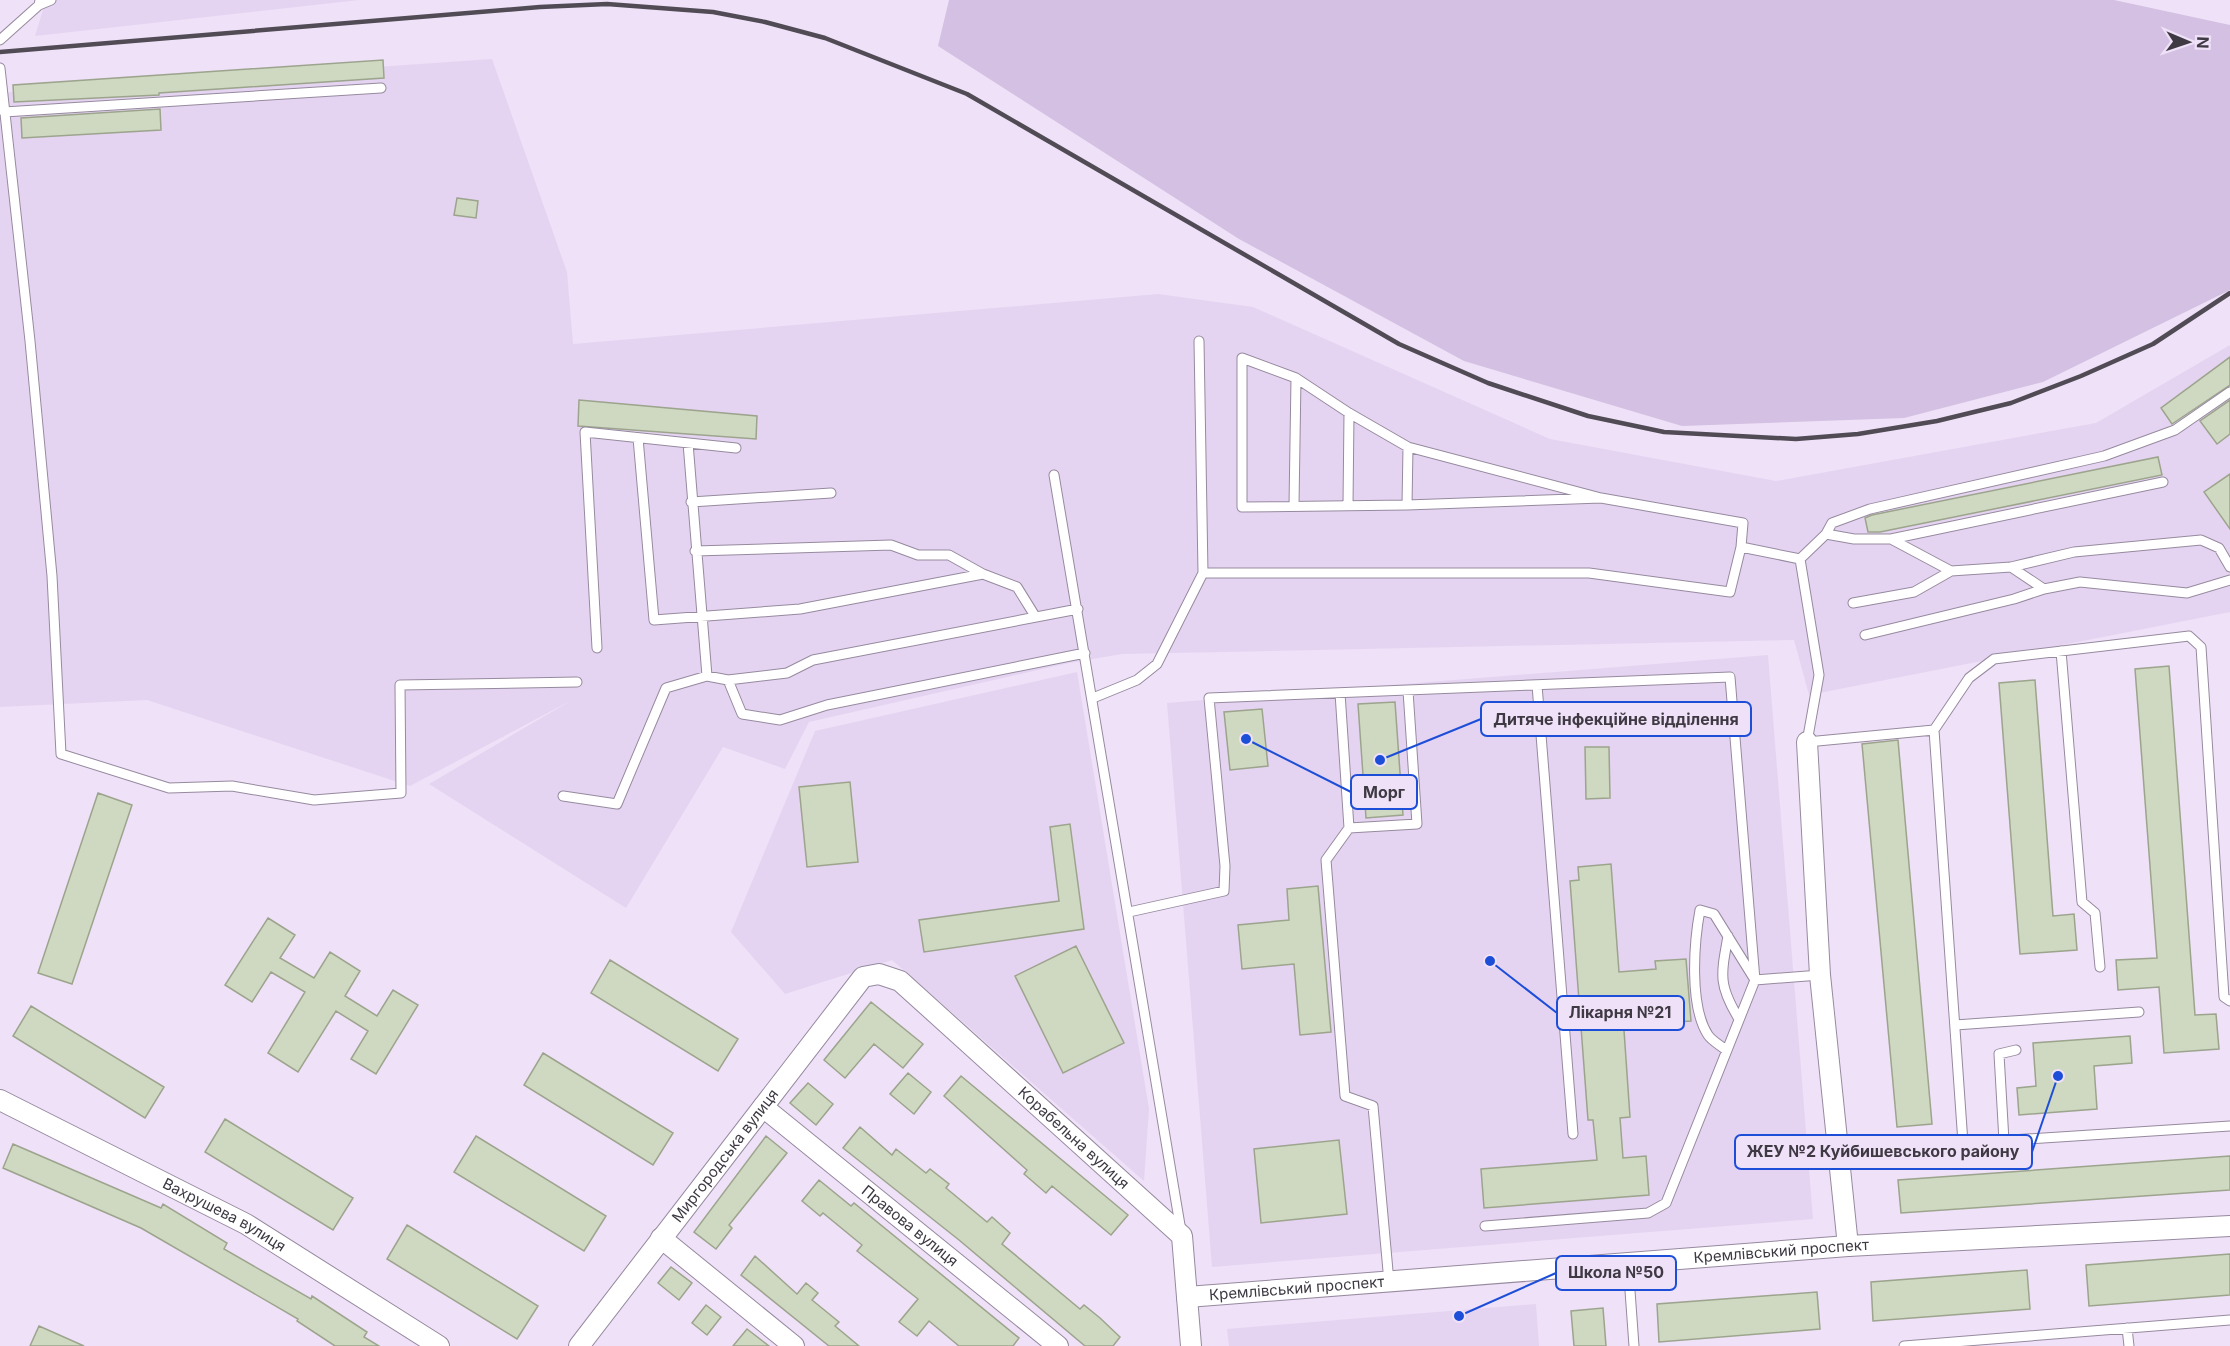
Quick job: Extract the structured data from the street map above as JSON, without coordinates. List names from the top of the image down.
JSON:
{
  "streets": {
    "street": [
      "Корабельна вулиця",
      "Миргородська вулиця",
      "Вахрушева вулиця",
      "Правова вулиця",
      "Кремлівський проспект"
    ]
  },
  "crossings": [
    ["Корабельна вулиця", "Миргородська вулиця"],
    ["Миргородська вулиця", "Правова вулиця"]
  ],
  "places": [
    "Морг",
    "Дитяче інфекційне відділення",
    "Лікарня №21",
    "ЖЕУ №2 Куйбишевського району",
    "Школа №50"
  ],
  "north": "right"
}
